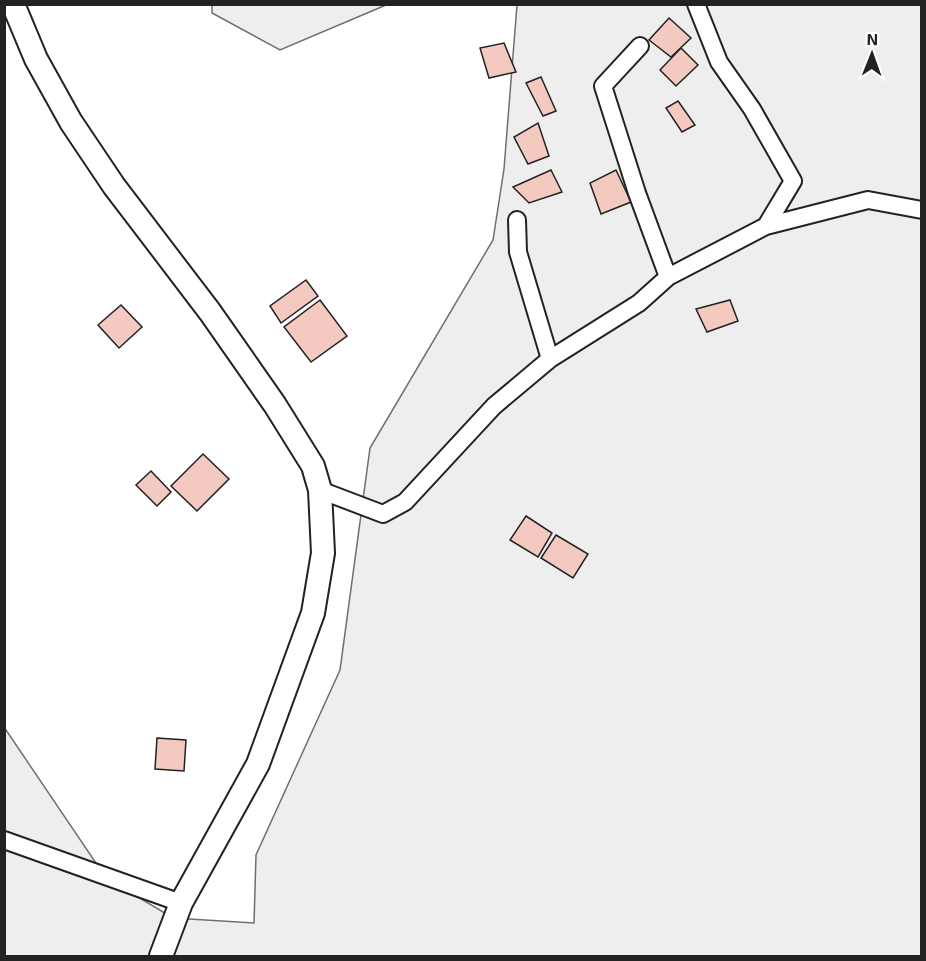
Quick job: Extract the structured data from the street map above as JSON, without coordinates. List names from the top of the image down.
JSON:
{
  "north": "top"
}
